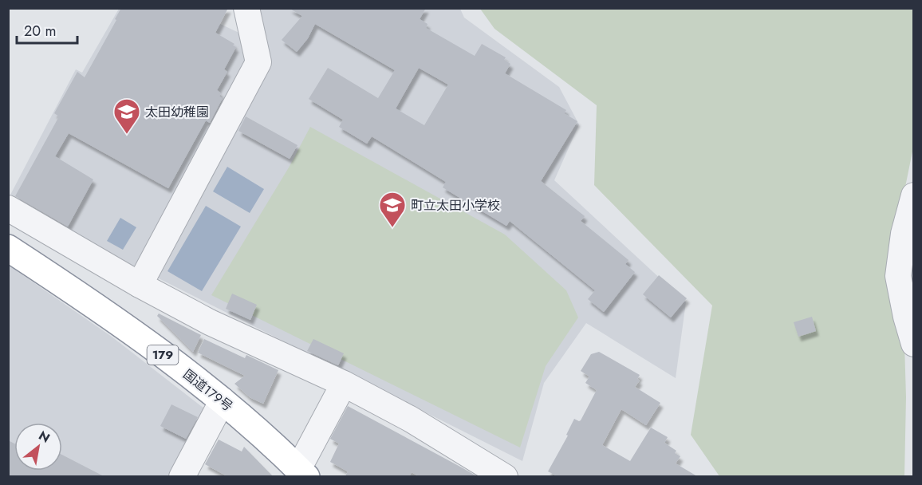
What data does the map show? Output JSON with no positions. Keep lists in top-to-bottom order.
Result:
{
  "streets": {
    "highway": ["179", "国道179号"]
  },
  "places": {
    "school or university": ["太田幼稚園", "町立太田小学校"]
  },
  "scale_bar": "20 m",
  "north": "top right"
}
